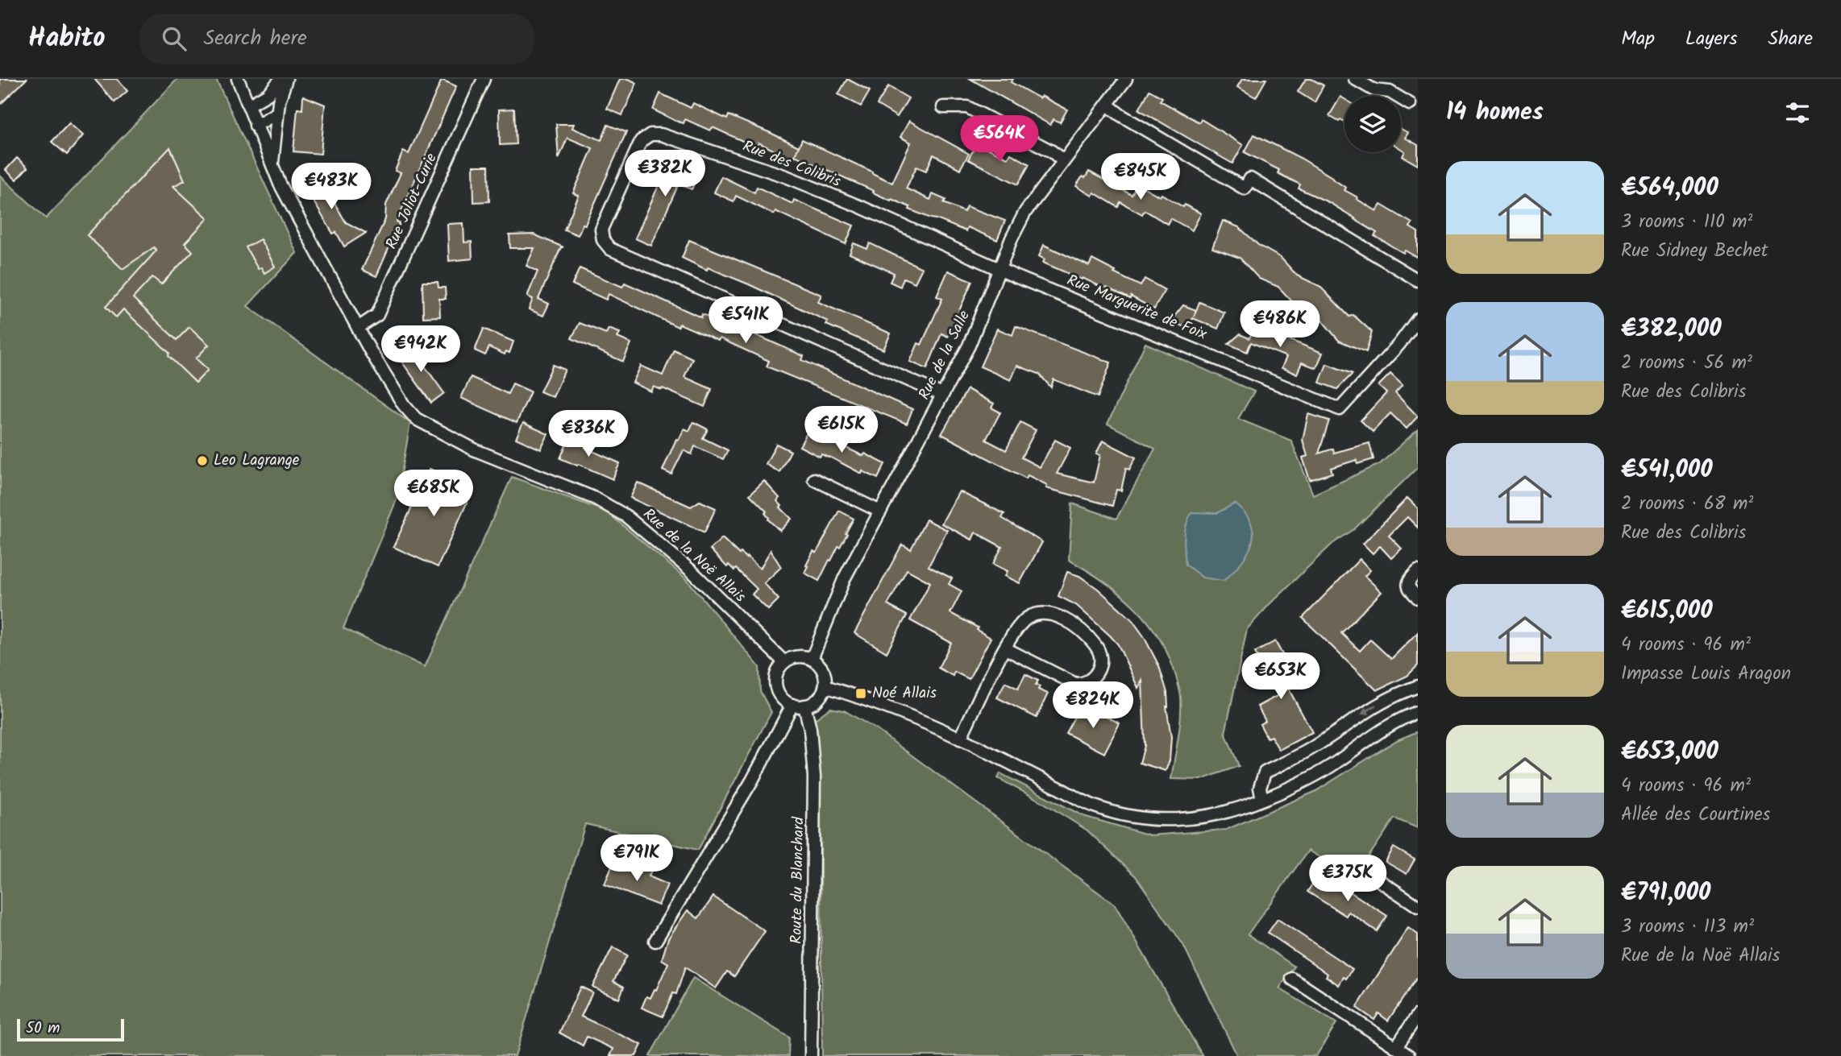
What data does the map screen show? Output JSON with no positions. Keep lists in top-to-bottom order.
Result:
{
  "streets": {
    "street": [
      "Rue des Colibris",
      "Rue Joliot-Curie",
      "Rue Marguerite de Foix",
      "Rue de la Salle",
      "Rue de la Noë Allais",
      "Route du Blanchard"
    ]
  },
  "crossings": [
    ["Rue des Colibris", "Rue Marguerite de Foix"],
    ["Rue des Colibris", "Rue de la Salle"],
    ["Rue Joliot-Curie", "Rue de la Noë Allais"],
    ["Rue Marguerite de Foix", "Rue de la Salle"],
    ["Rue de la Salle", "Rue de la Noë Allais"],
    ["Rue de la Salle", "Route du Blanchard"],
    ["Rue de la Noë Allais", "Route du Blanchard"]
  ],
  "places": {
    "other": ["Leo Lagrange"],
    "transit": ["Noé Allais"]
  },
  "scale_bar": "50 m",
  "page": {
    "header": "Habito",
    "search": "Search here",
    "nav": ["Map", "Layers", "Share"],
    "heading": "14 homes",
    "price": [
      "€564K",
      "€382K",
      "€845K",
      "€483K",
      "€541K",
      "€486K",
      "€942K",
      "€615K",
      "€836K",
      "€685K",
      "€653K",
      "€824K",
      "€791K",
      "€375K"
    ],
    "list": [
      {
        "name": "€564,000",
        "note": "3 rooms · 110 m² · Rue Sidney Bechet"
      },
      {
        "name": "€382,000",
        "note": "2 rooms · 56 m² · Rue des Colibris"
      },
      {
        "name": "€541,000",
        "note": "2 rooms · 68 m² · Rue des Colibris"
      },
      {
        "name": "€615,000",
        "note": "4 rooms · 96 m² · Impasse Louis Aragon"
      },
      {
        "name": "€653,000",
        "note": "4 rooms · 96 m² · Allée des Courtines"
      },
      {
        "name": "€791,000",
        "note": "3 rooms · 113 m² · Rue de la Noë Allais"
      }
    ],
    "scale": "50 m"
  }
}
